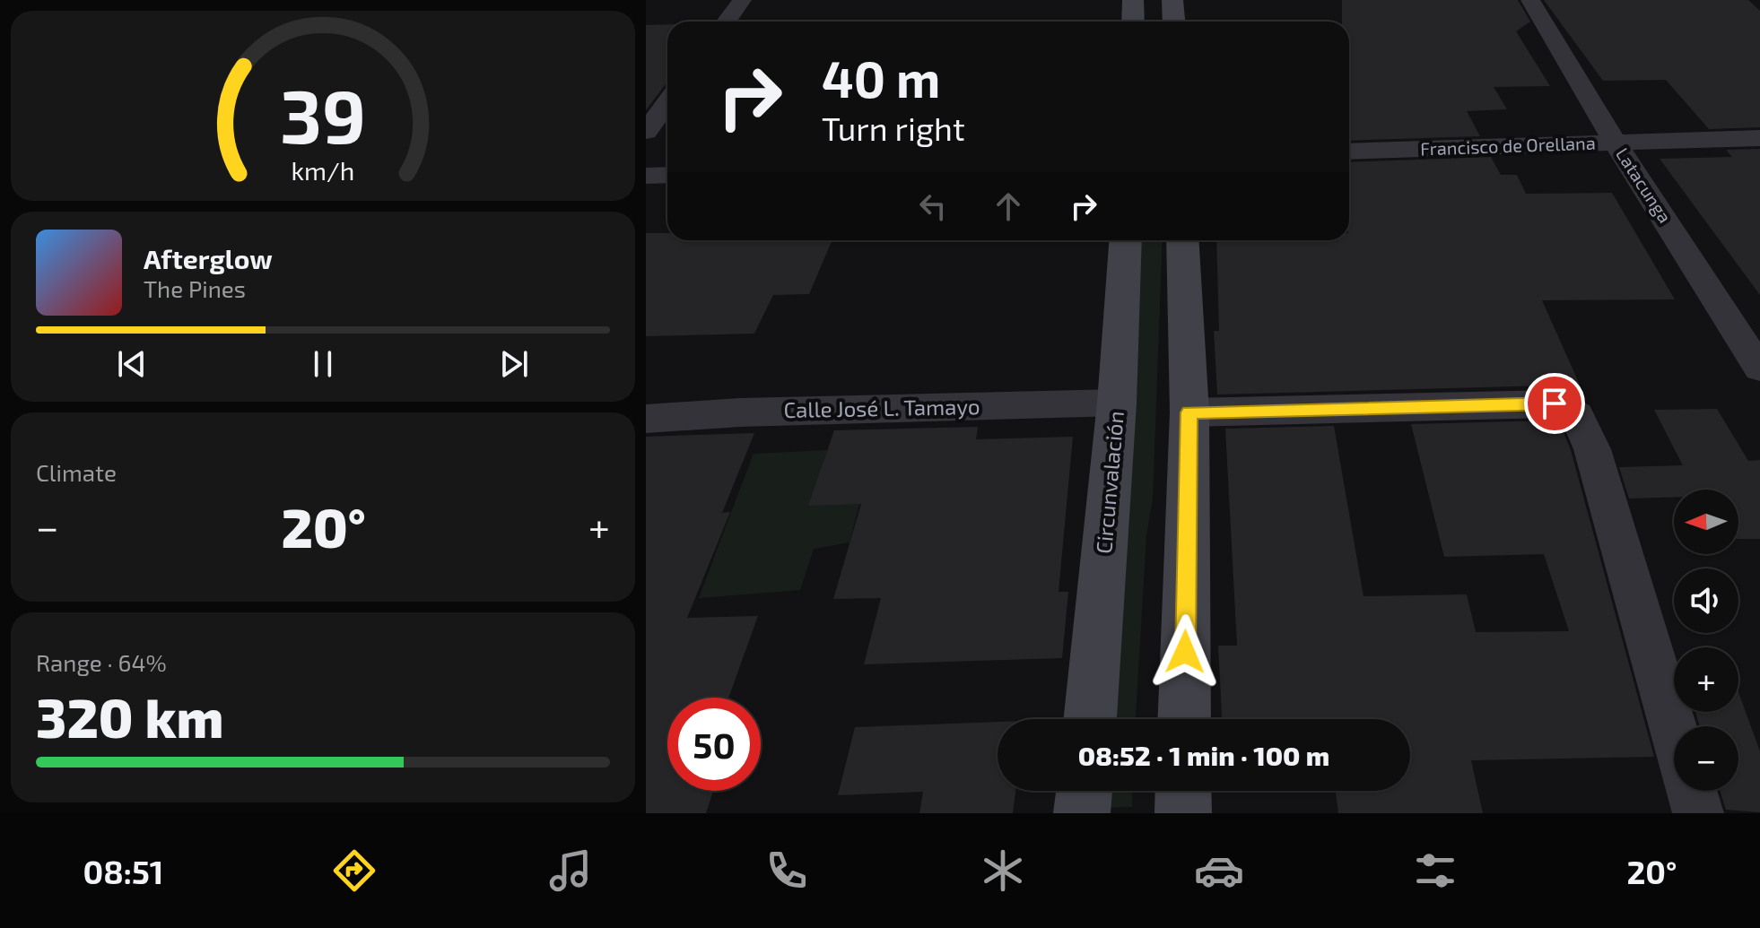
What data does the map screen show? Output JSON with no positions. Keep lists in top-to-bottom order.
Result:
{
  "streets": {
    "main road": ["Circunvalación"],
    "street": ["Francisco de Orellana", "Latacunga", "Calle José L. Tamayo"]
  },
  "crossings": [
    ["Francisco de Orellana", "Latacunga"],
    ["Calle José L. Tamayo", "Circunvalación"]
  ],
  "north": "left",
  "page": {
    "turn": ["40 m", "Turn right"],
    "song": ["Afterglow", "The Pines"],
    "tile": [
      "Climate",
      ["Range · 64%", "320 km"]
    ],
    "map_buttons": ["+", "−"],
    "heat": ["−", "20°", "+"],
    "limit": "50",
    "trip": "08:52 · 1 min · 100 m",
    "tabs": ["08:51", "20°"],
    "gauge": ["39", "km/h"]
  }
}
